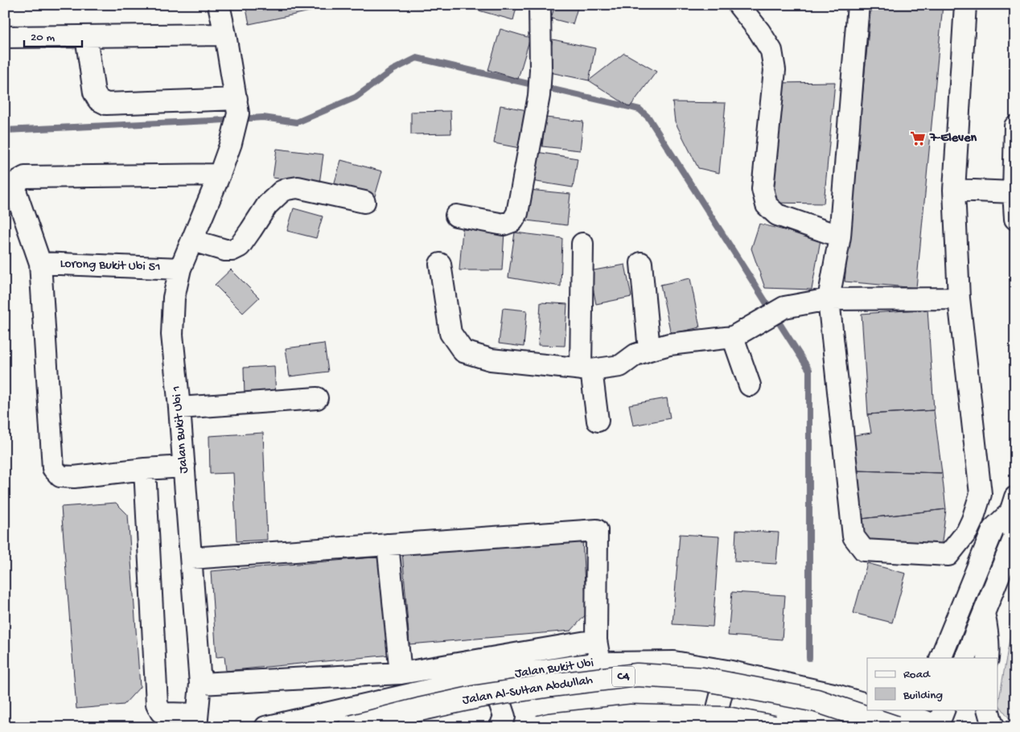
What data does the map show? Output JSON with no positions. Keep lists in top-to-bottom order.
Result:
{
  "streets": {
    "main road": ["C4", "Jalan Al-Sultan Abdullah"],
    "street": ["Lorong Bukit Ubi 51", "Jalan Bukit Ubi 1", "Jalan Bukit Ubi"]
  },
  "crossings": [
    ["Lorong Bukit Ubi 51", "Jalan Bukit Ubi 1"]
  ],
  "places": {
    "supermarket": ["7-Eleven"]
  },
  "legend": ["Road", "Building"],
  "scale_bar": "20 m"
}
